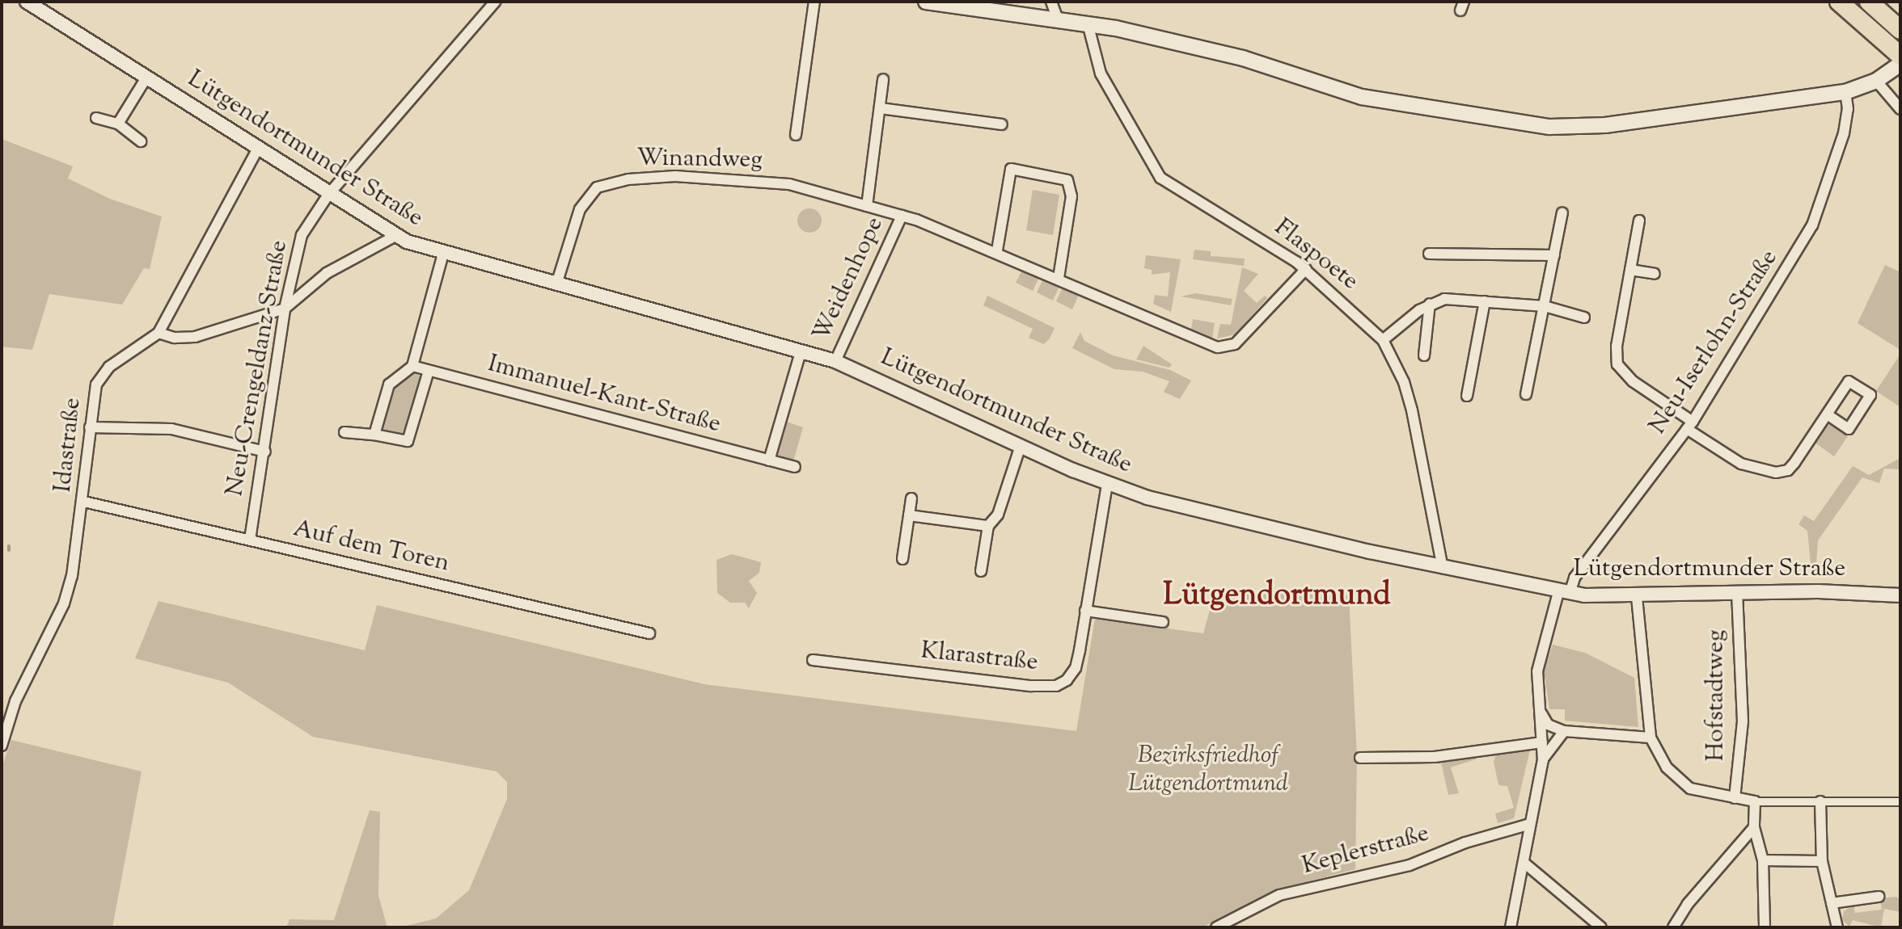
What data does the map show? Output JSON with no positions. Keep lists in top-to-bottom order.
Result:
{
  "streets": {
    "street": [
      "Lütgendortmunder Straße",
      "Winandweg",
      "Flaspoete",
      "Weidenhope",
      "Neu-Iserlohn-Straße",
      "Neu-Crengeldanz-Straße",
      "Immanuel-Kant-Straße",
      "Idastraße",
      "Auf dem Toren",
      "Klarastraße",
      "Hofstadtweg",
      "Keplerstraße"
    ]
  },
  "crossings": [
    ["Lütgendortmunder Straße", "Winandweg"],
    ["Lütgendortmunder Straße", "Flaspoete"],
    ["Lütgendortmunder Straße", "Weidenhope"],
    ["Lütgendortmunder Straße", "Neu-Iserlohn-Straße"],
    ["Lütgendortmunder Straße", "Neu-Crengeldanz-Straße"],
    ["Lütgendortmunder Straße", "Idastraße"],
    ["Lütgendortmunder Straße", "Klarastraße"],
    ["Lütgendortmunder Straße", "Hofstadtweg"],
    ["Winandweg", "Flaspoete"],
    ["Winandweg", "Weidenhope"],
    ["Neu-Crengeldanz-Straße", "Auf dem Toren"],
    ["Idastraße", "Auf dem Toren"]
  ],
  "districts": ["Lütgendortmund"],
  "parks": ["Bezirksfriedhof Lütgendortmund"]
}
